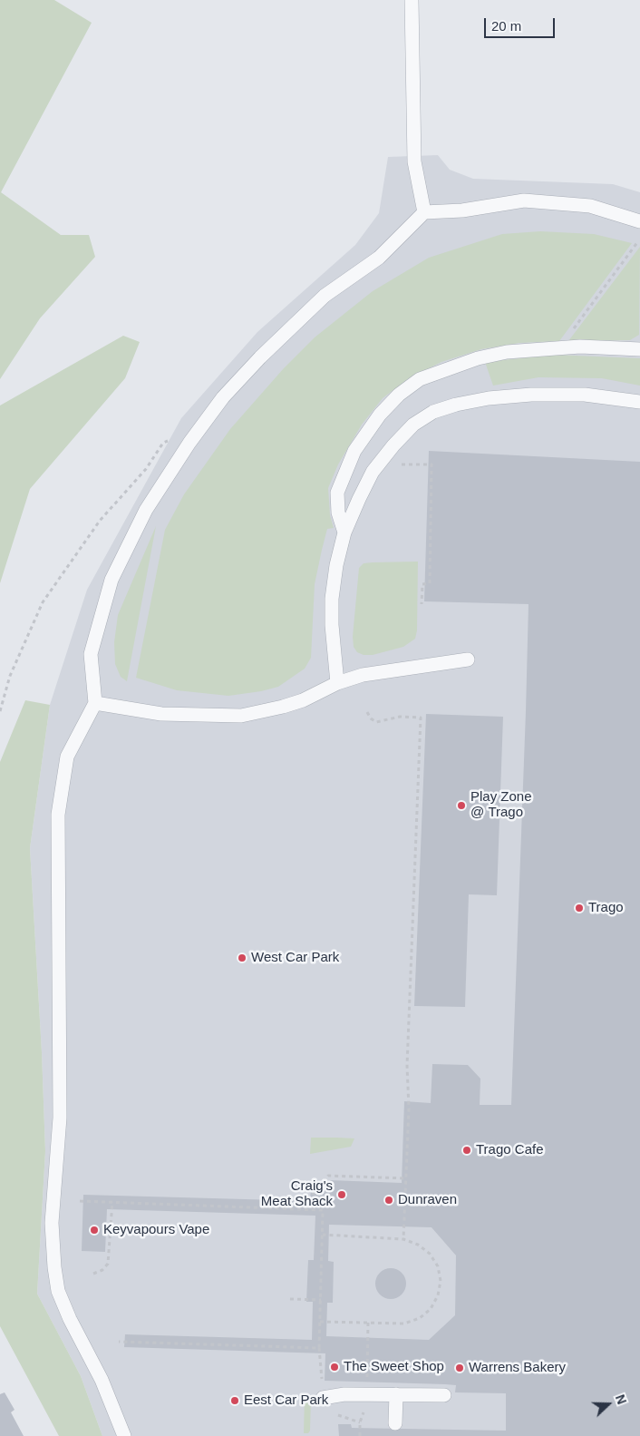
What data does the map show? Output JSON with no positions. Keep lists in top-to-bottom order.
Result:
{
  "places": [
    "Play Zone @ Trago",
    "Trago",
    "West Car Park",
    "Trago Cafe",
    "Craig's Meat Shack",
    "Dunraven",
    "Keyvapours Vape",
    "The Sweet Shop",
    "Warrens Bakery",
    "Eest Car Park"
  ],
  "scale_bar": "20 m",
  "north": "right"
}
